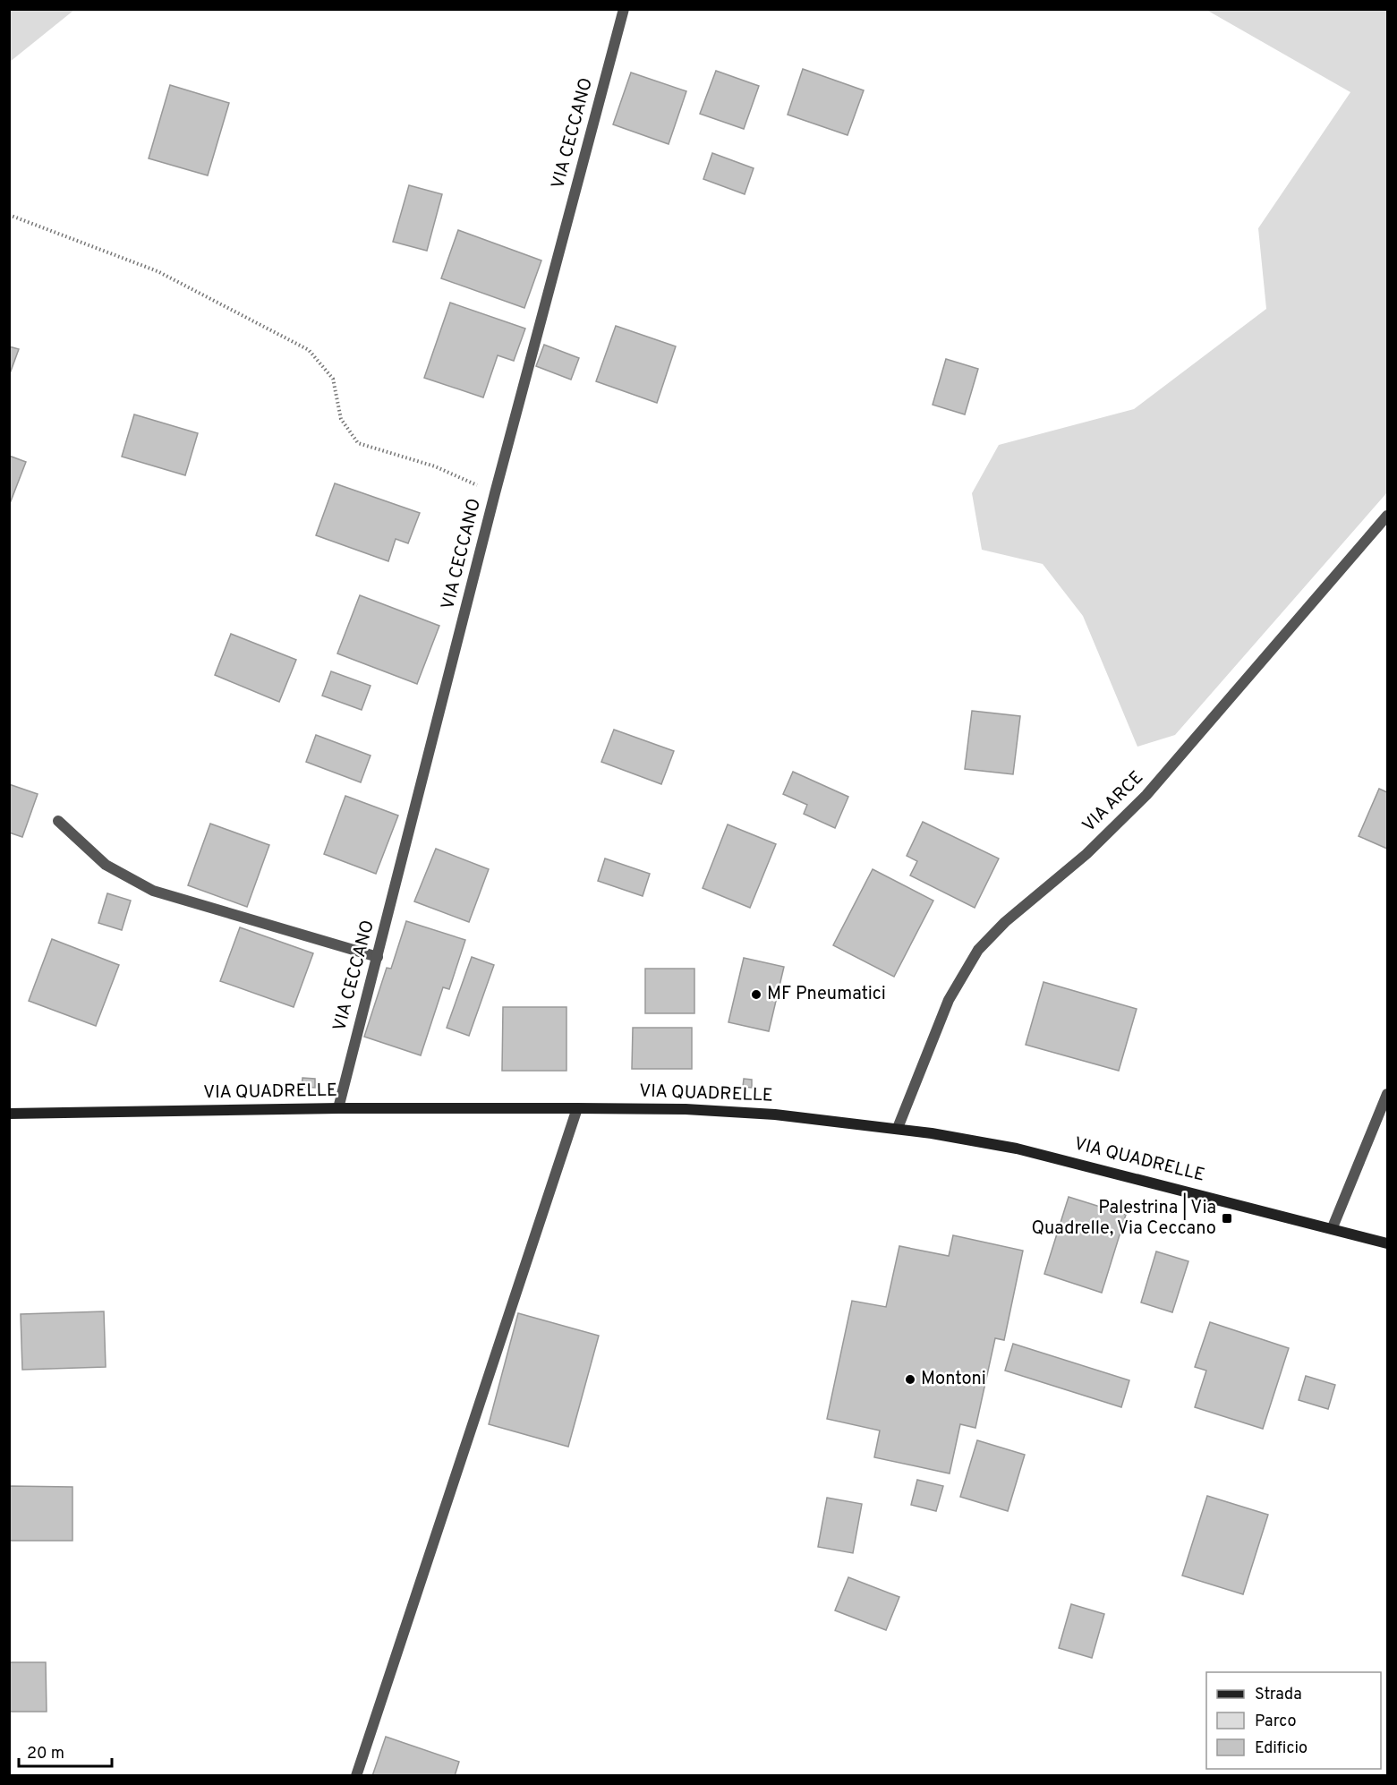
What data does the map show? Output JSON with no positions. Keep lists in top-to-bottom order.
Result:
{
  "streets": {
    "street": ["VIA QUADRELLE"],
    "lane": ["VIA CECCANO", "VIA ARCE"]
  },
  "crossings": [
    ["VIA CECCANO", "VIA QUADRELLE"],
    ["VIA ARCE", "VIA QUADRELLE"]
  ],
  "places": {
    "other": ["MF Pneumatici", "Montoni"],
    "transit": ["Palestrina | Via Quadrelle, Via Ceccano"]
  },
  "legend": ["Strada", "Parco", "Edificio"],
  "scale_bar": "20 m"
}
